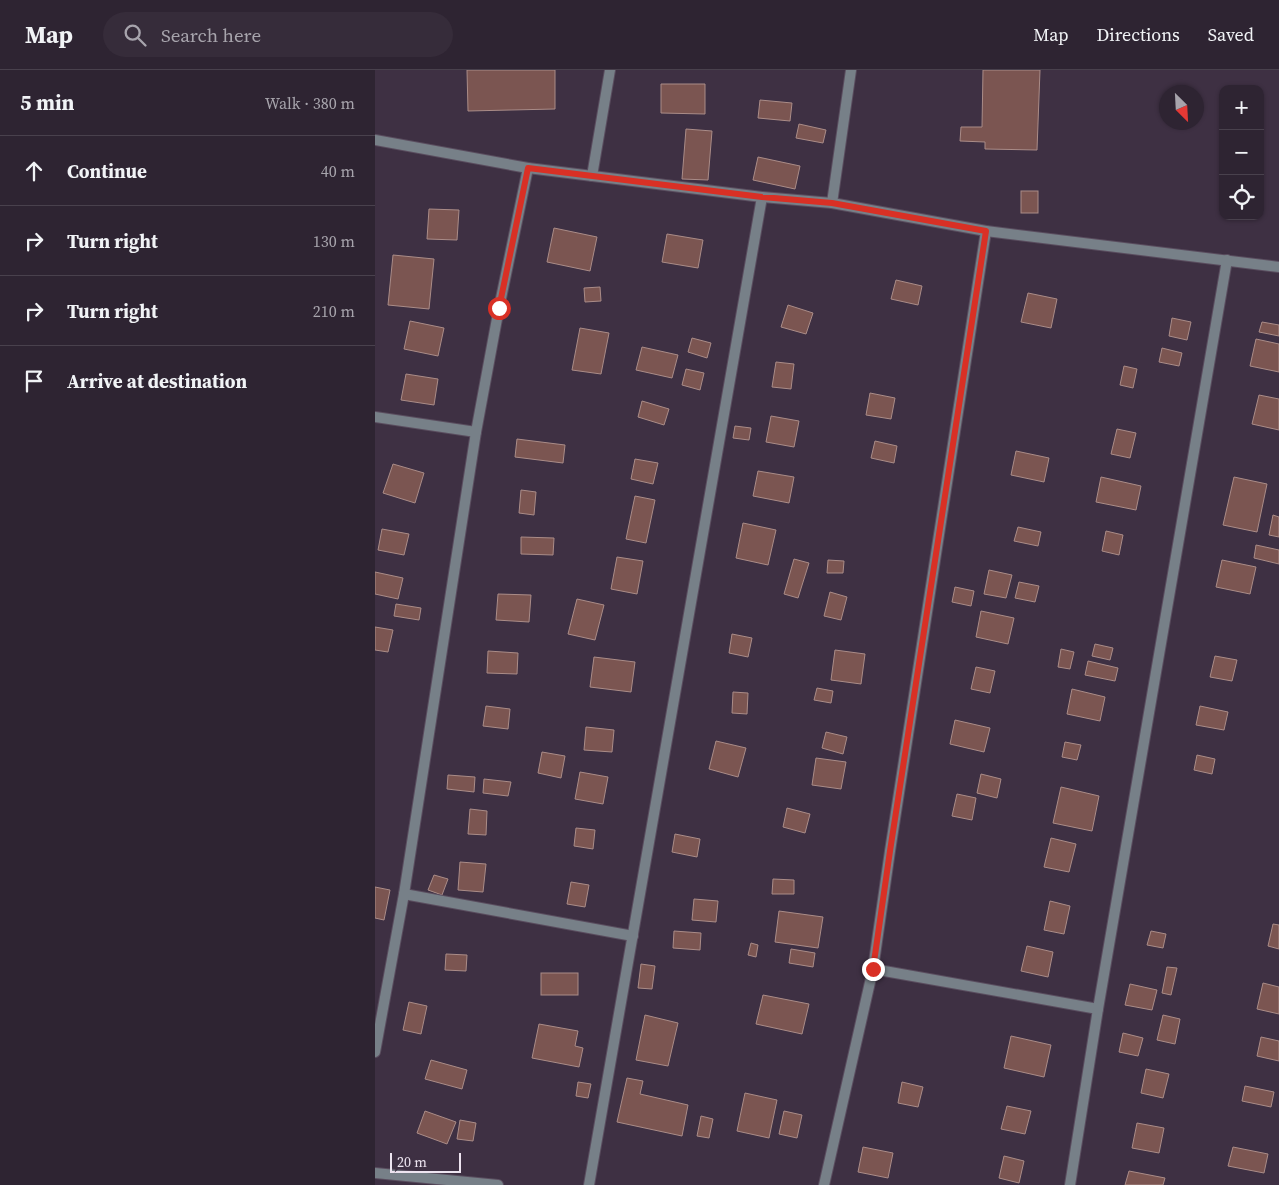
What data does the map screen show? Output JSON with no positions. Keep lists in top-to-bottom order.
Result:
{
  "scale_bar": "20 m",
  "north": "bottom right",
  "page": {
    "header": "Map",
    "search": "Search here",
    "nav": ["Map", "Directions", "Saved"],
    "heading": ["5 min", "Walk · 380 m"],
    "map_buttons": ["+", "−"],
    "list": [
      ["Continue", "40 m"],
      ["Turn right", "130 m"],
      ["Turn right", "210 m"],
      "Arrive at destination"
    ],
    "scale": "20 m"
  }
}
